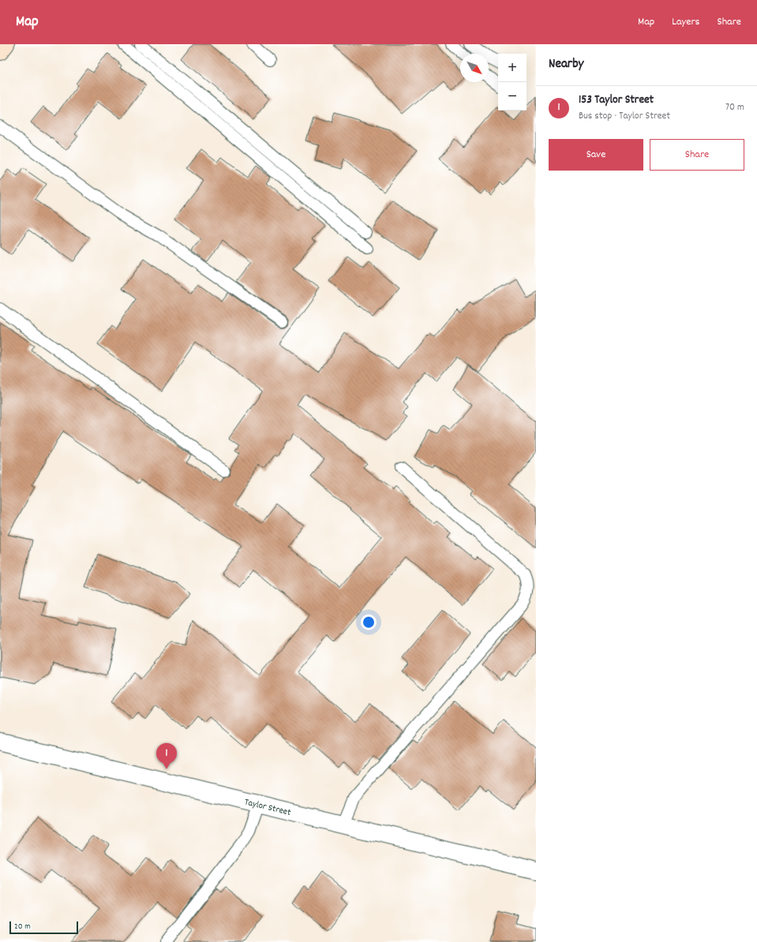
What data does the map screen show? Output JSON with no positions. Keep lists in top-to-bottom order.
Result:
{
  "streets": {
    "street": ["Taylor Street"]
  },
  "scale_bar": "20 m",
  "north": "bottom right",
  "page": {
    "header": "Map",
    "nav": ["Map", "Layers", "Share"],
    "heading": "Nearby",
    "map_buttons": ["+", "−"],
    "list": [
      {
        "mark": "1",
        "name": "153 Taylor Street",
        "note": "Bus stop · Taylor Street",
        "value": "70 m"
      }
    ],
    "buttons": ["Save", "Share"],
    "pins": "1",
    "scale": "20 m"
  }
}
